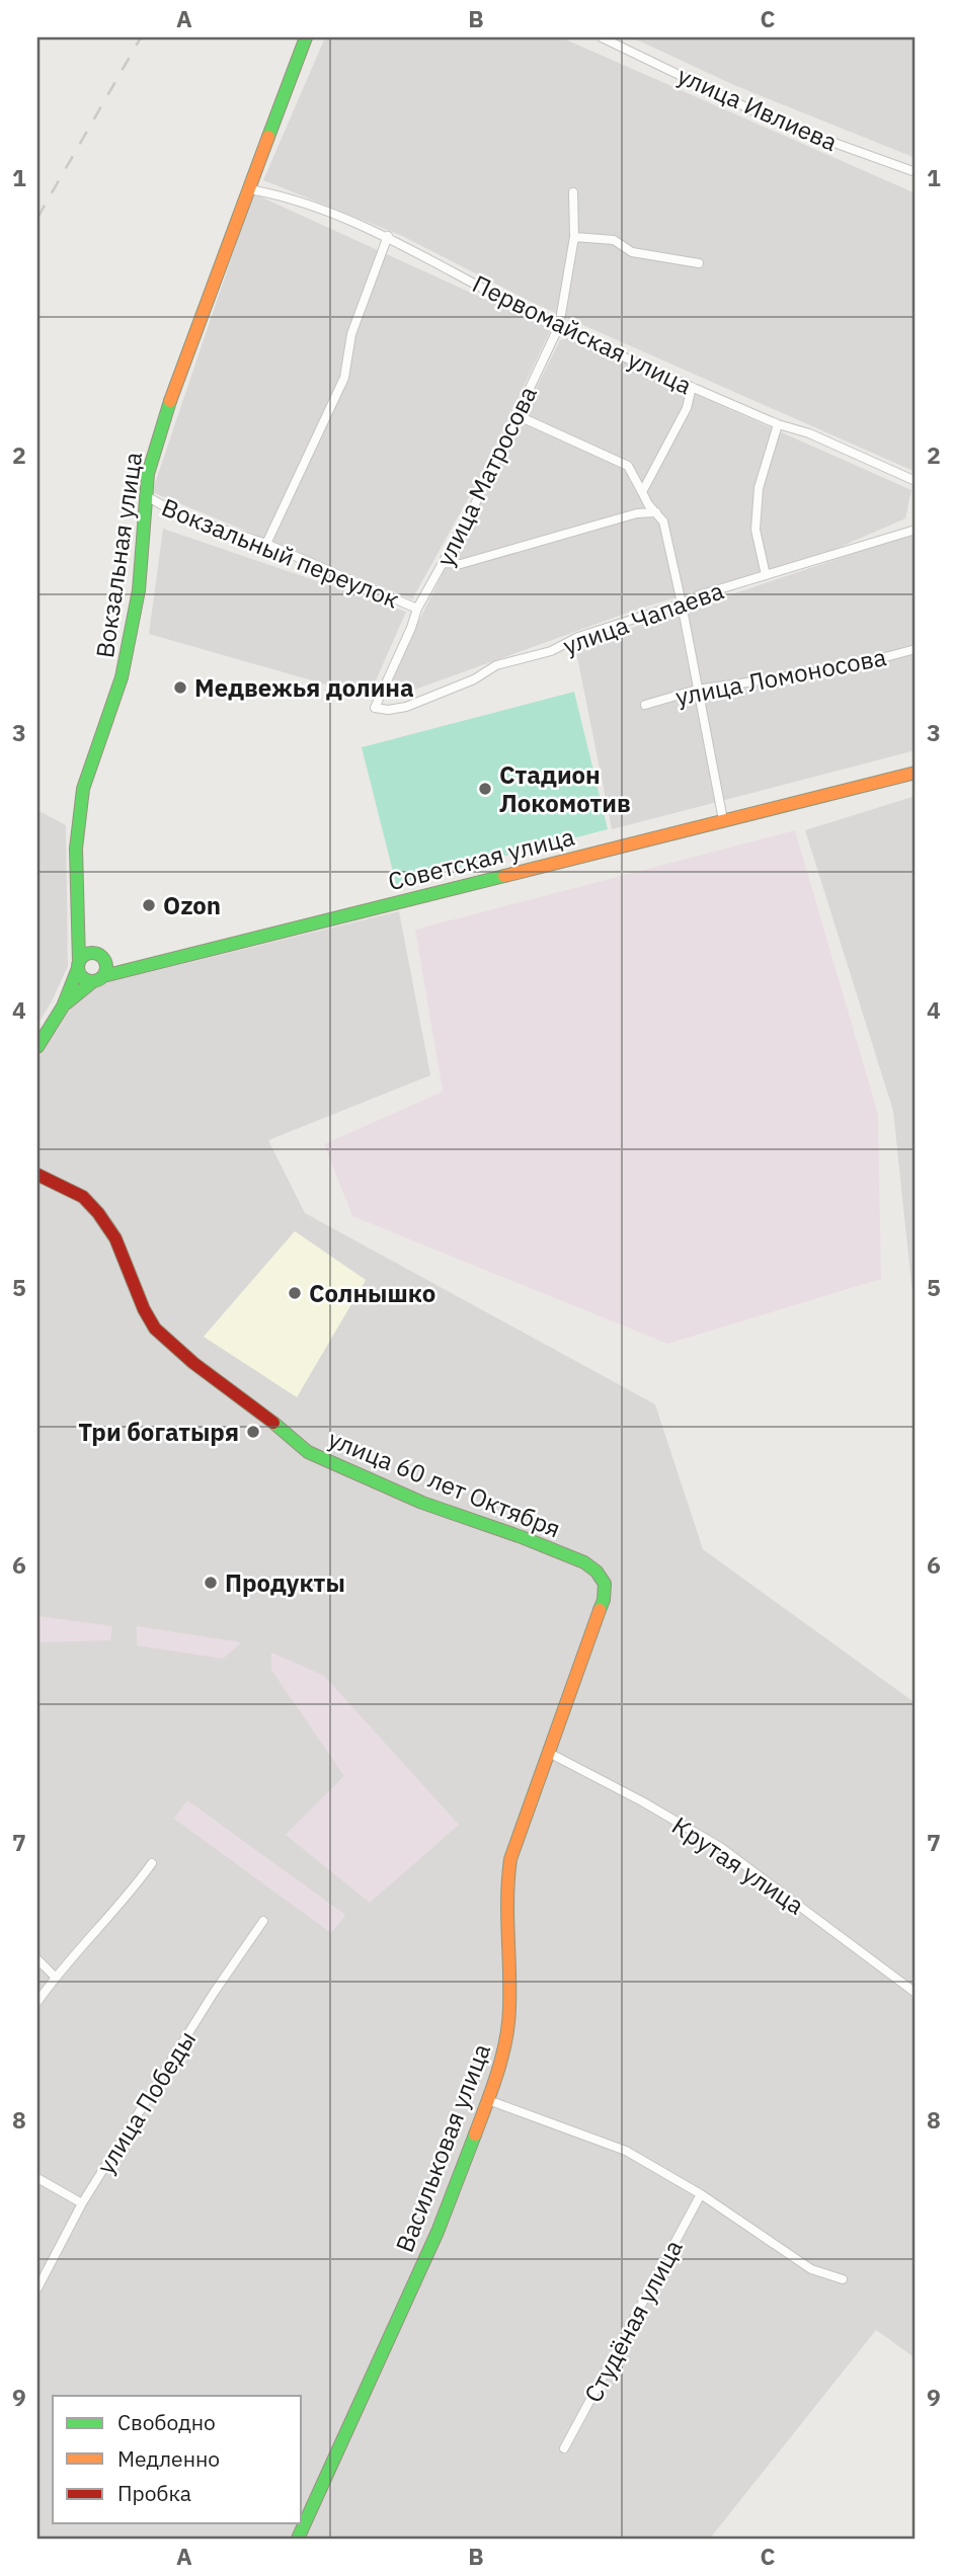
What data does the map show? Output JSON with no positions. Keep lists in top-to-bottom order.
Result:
{
  "streets": {
    "street": [
      "улица Ивлиева",
      "Первомайская улица",
      "улица Матросова",
      "Вокзальный переулок",
      "Вокзальная улица",
      "улица Чапаева",
      "улица Ломоносова",
      "Советская улица",
      "улица 60 лет Октября",
      "Крутая улица",
      "улица Победы",
      "Васильковая улица",
      "Студёная улица"
    ]
  },
  "crossings": [
    ["Первомайская улица", "улица Матросова"],
    ["Первомайская улица", "Вокзальная улица"],
    ["улица Матросова", "Вокзальный переулок"],
    ["улица Матросова", "улица Чапаева"],
    ["Вокзальный переулок", "Вокзальная улица"],
    ["Вокзальная улица", "Советская улица"],
    ["улица 60 лет Октября", "Крутая улица"],
    ["улица 60 лет Октября", "Васильковая улица"],
    ["Крутая улица", "Васильковая улица"]
  ],
  "places": [
    "Медвежья долина",
    "Стадион Локомотив",
    "Ozon",
    "Солнышко",
    "Три богатыря",
    "Продукты"
  ],
  "legend": ["Свободно", "Медленно", "Пробка"],
  "grid": {
    "columns": ["A", "B", "C"],
    "rows": [
      "1",
      "2",
      "3",
      "4",
      "5",
      "6",
      "7",
      "8",
      "9"
    ]
  }
}
